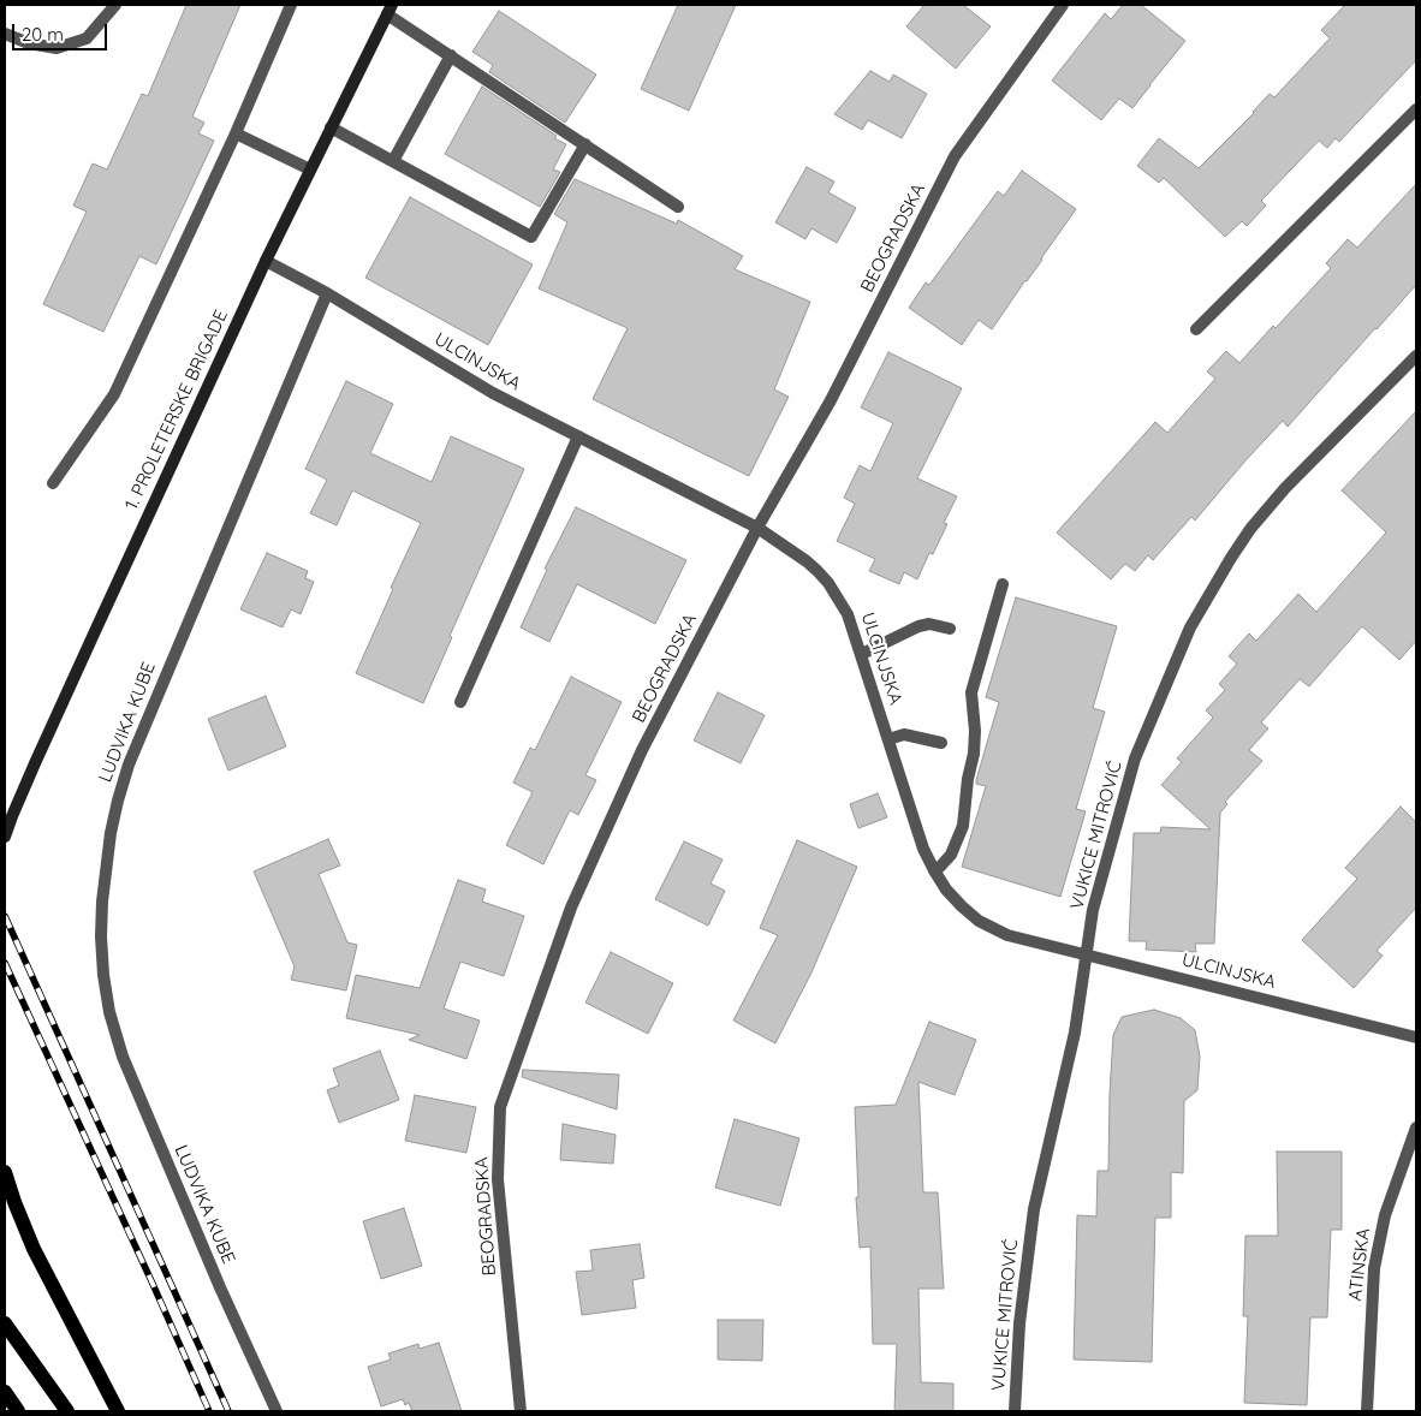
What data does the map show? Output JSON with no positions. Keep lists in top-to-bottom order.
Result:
{
  "streets": {
    "main road": ["1. PROLETERSKE BRIGADE"],
    "street": [
      "BEOGRADSKA",
      "ULCINJSKA",
      "LUDVIKA KUBE",
      "VUKICE MITROVIĆ",
      "ATINSKA"
    ]
  },
  "crossings": [
    ["BEOGRADSKA", "ULCINJSKA"],
    ["ULCINJSKA", "1. PROLETERSKE BRIGADE"],
    ["ULCINJSKA", "LUDVIKA KUBE"],
    ["ULCINJSKA", "VUKICE MITROVIĆ"]
  ],
  "scale_bar": "20 m"
}
